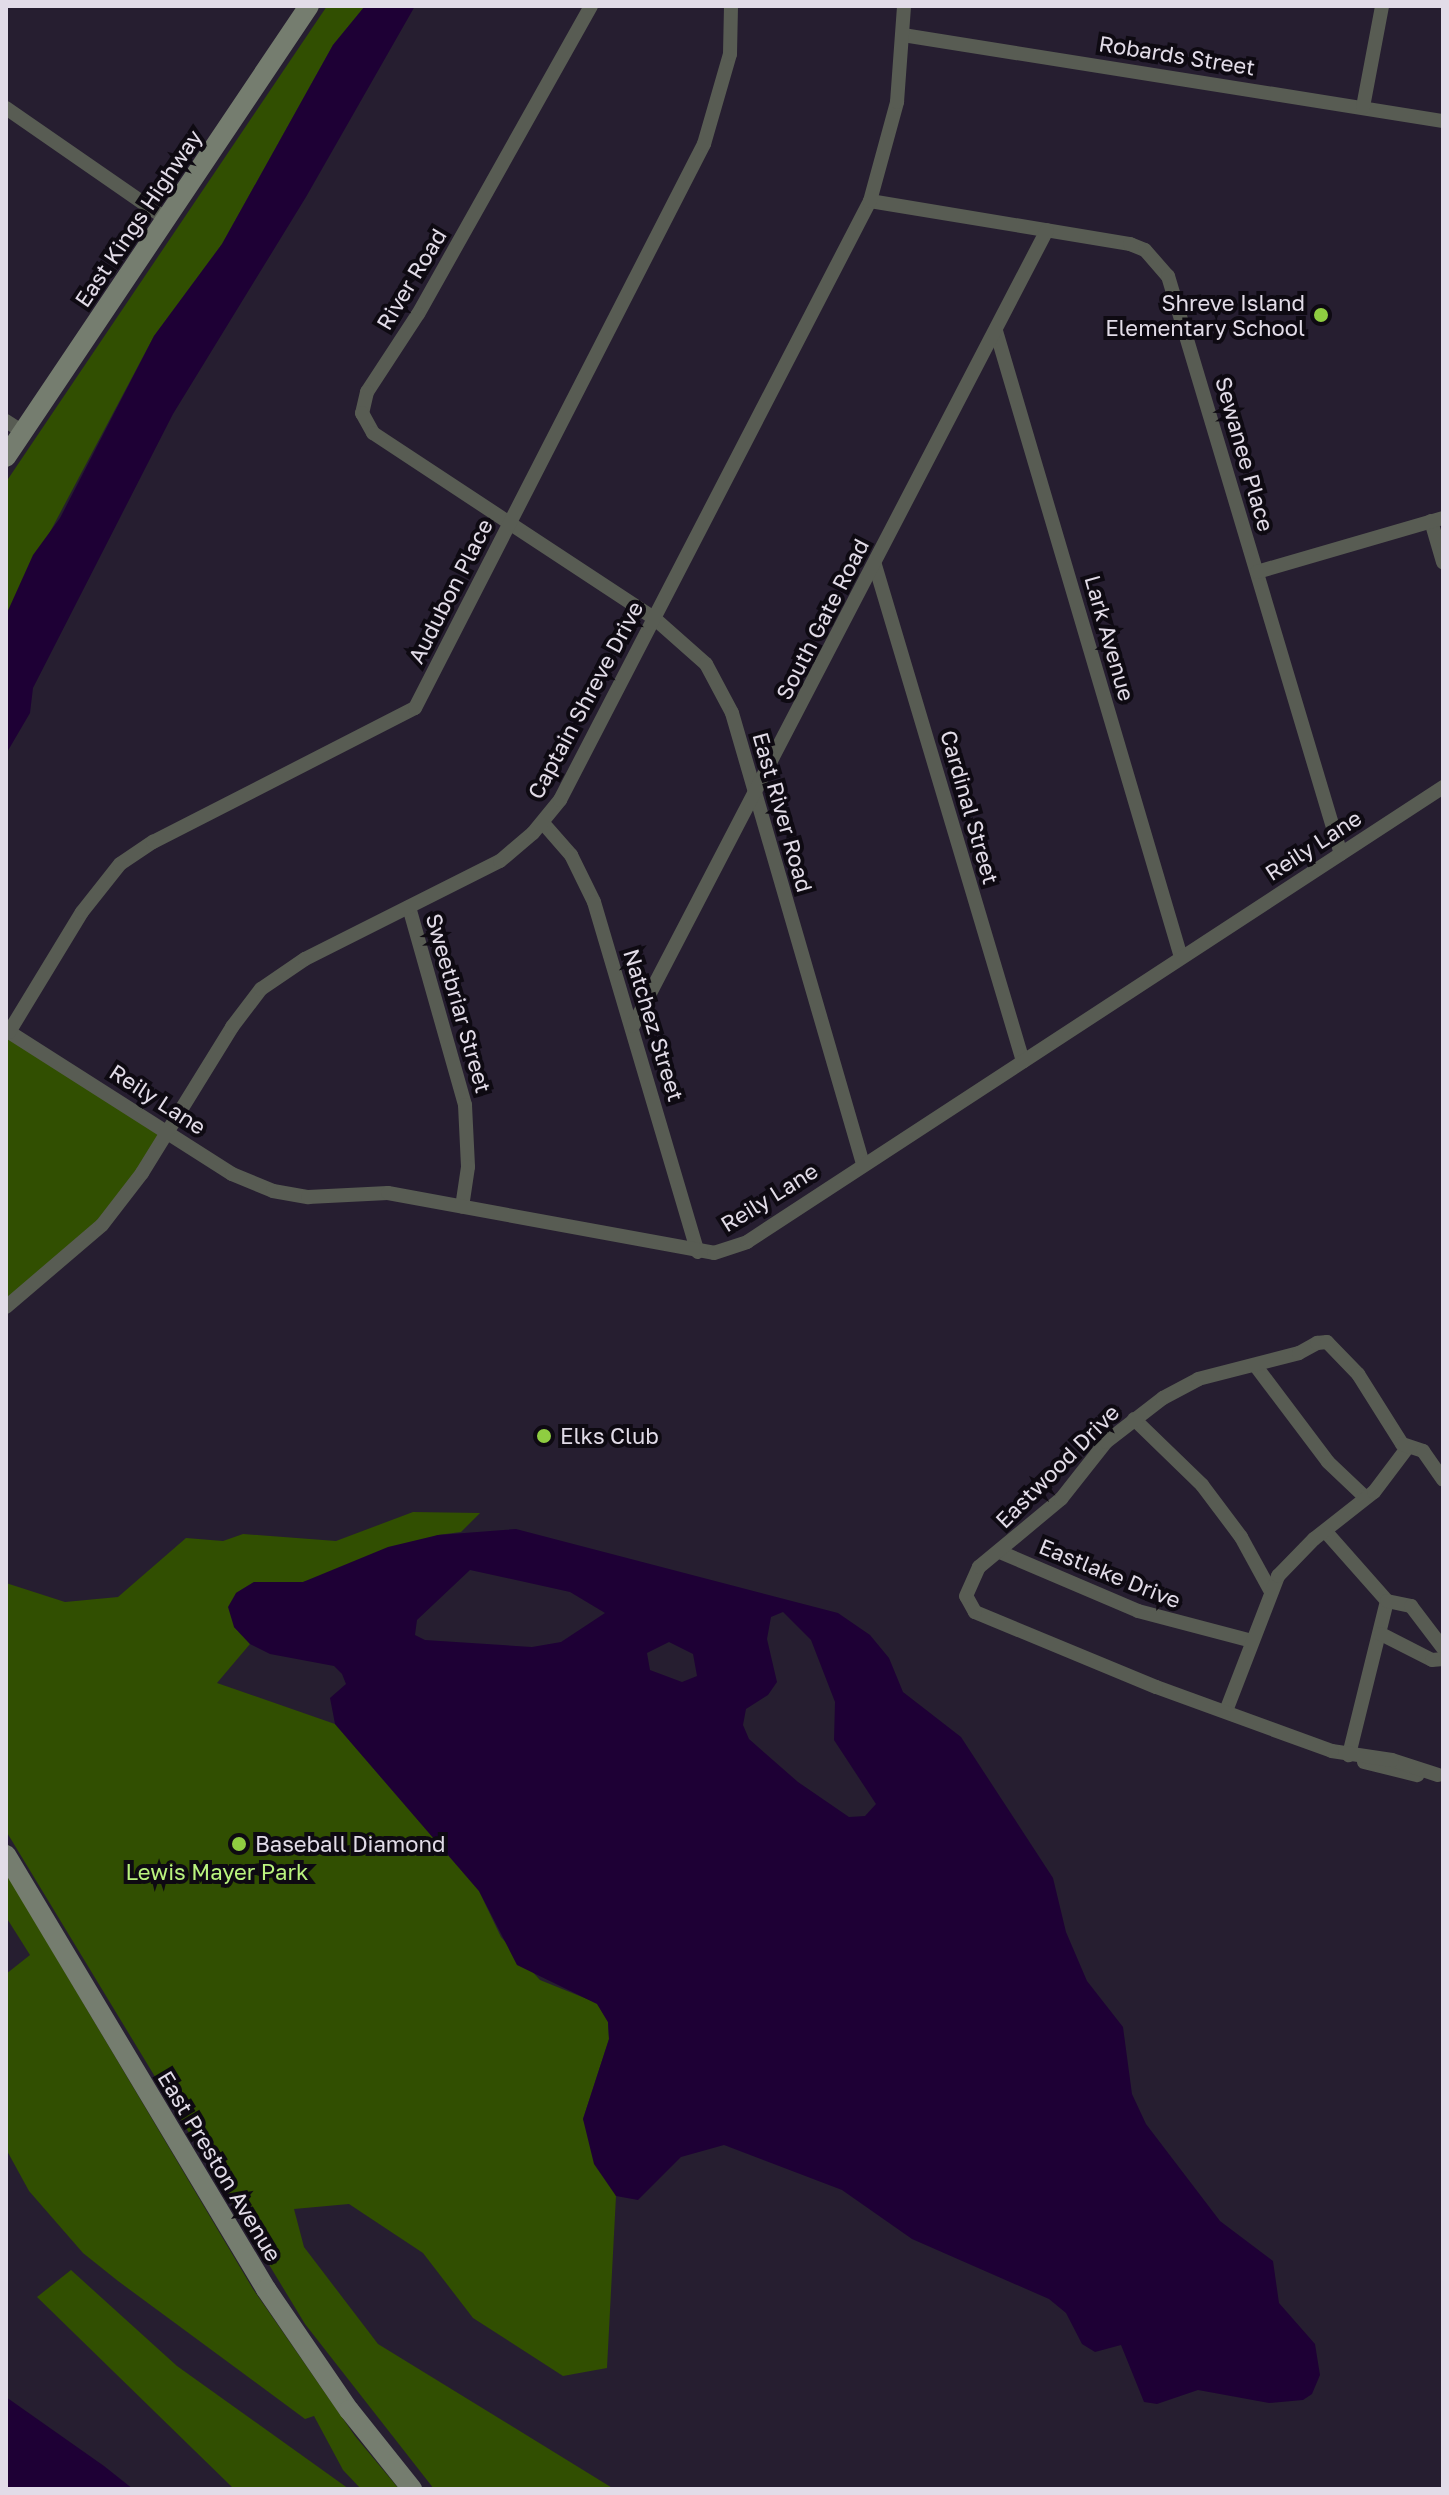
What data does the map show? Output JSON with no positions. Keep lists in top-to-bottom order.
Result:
{
  "streets": {
    "street": [
      "Robards Street",
      "East Kings Highway",
      "River Road",
      "Sewanee Place",
      "Audubon Place",
      "South Gate Road",
      "Lark Avenue",
      "Captain Shreve Drive",
      "Cardinal Street",
      "East River Road",
      "Reily Lane",
      "Sweetbriar Street",
      "Natchez Street",
      "Eastwood Drive",
      "Eastlake Drive",
      "East Preston Avenue"
    ]
  },
  "crossings": [
    ["Robards Street", "Captain Shreve Drive"],
    ["River Road", "Audubon Place"],
    ["River Road", "East River Road"],
    ["Sewanee Place", "South Gate Road"],
    ["Sewanee Place", "Captain Shreve Drive"],
    ["Sewanee Place", "Reily Lane"],
    ["Audubon Place", "East River Road"],
    ["Audubon Place", "Reily Lane"],
    ["South Gate Road", "Lark Avenue"],
    ["South Gate Road", "Cardinal Street"],
    ["South Gate Road", "East River Road"],
    ["South Gate Road", "Natchez Street"],
    ["Lark Avenue", "Reily Lane"],
    ["Captain Shreve Drive", "East River Road"],
    ["Captain Shreve Drive", "Reily Lane"],
    ["Captain Shreve Drive", "Sweetbriar Street"],
    ["Captain Shreve Drive", "Natchez Street"],
    ["Cardinal Street", "Reily Lane"],
    ["East River Road", "Reily Lane"],
    ["Reily Lane", "Sweetbriar Street"],
    ["Reily Lane", "Natchez Street"],
    ["Eastwood Drive", "Eastlake Drive"]
  ],
  "parks": ["Lewis Mayer Park"],
  "places": ["Shreve Island Elementary School", "Elks Club", "Baseball Diamond"]
}
